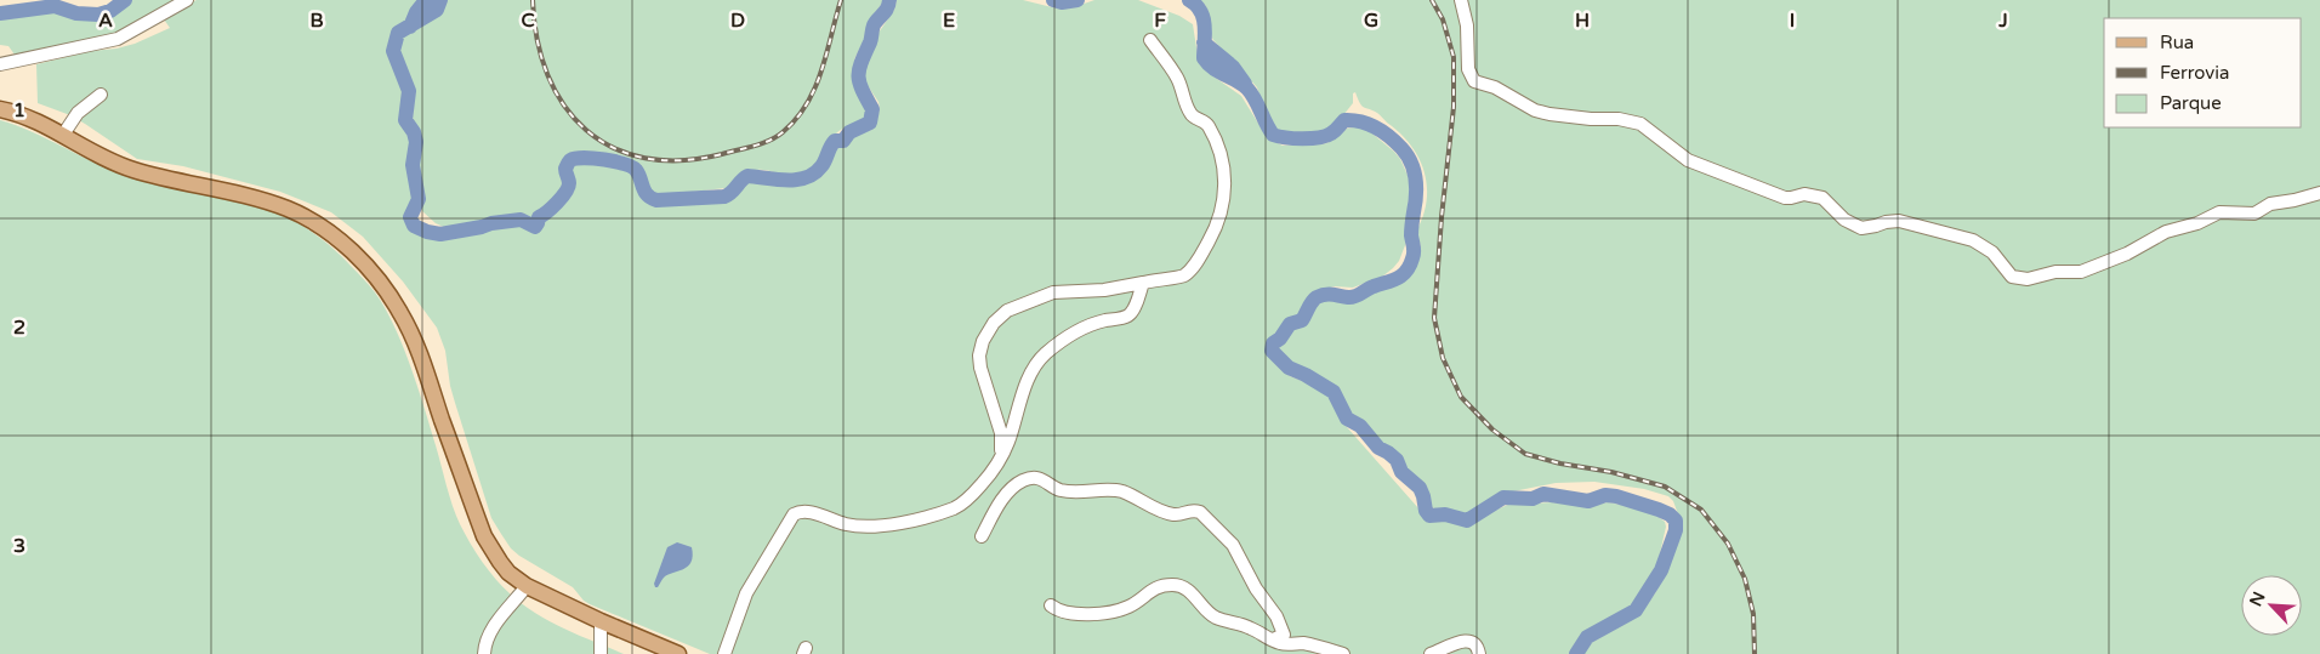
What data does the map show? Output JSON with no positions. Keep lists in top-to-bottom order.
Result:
{
  "legend": ["Rua", "Ferrovia", "Parque"],
  "north": "top left",
  "grid": {
    "columns": [
      "A",
      "B",
      "C",
      "D",
      "E",
      "F",
      "G",
      "H",
      "I",
      "J"
    ],
    "rows": ["1", "2", "3"]
  }
}
